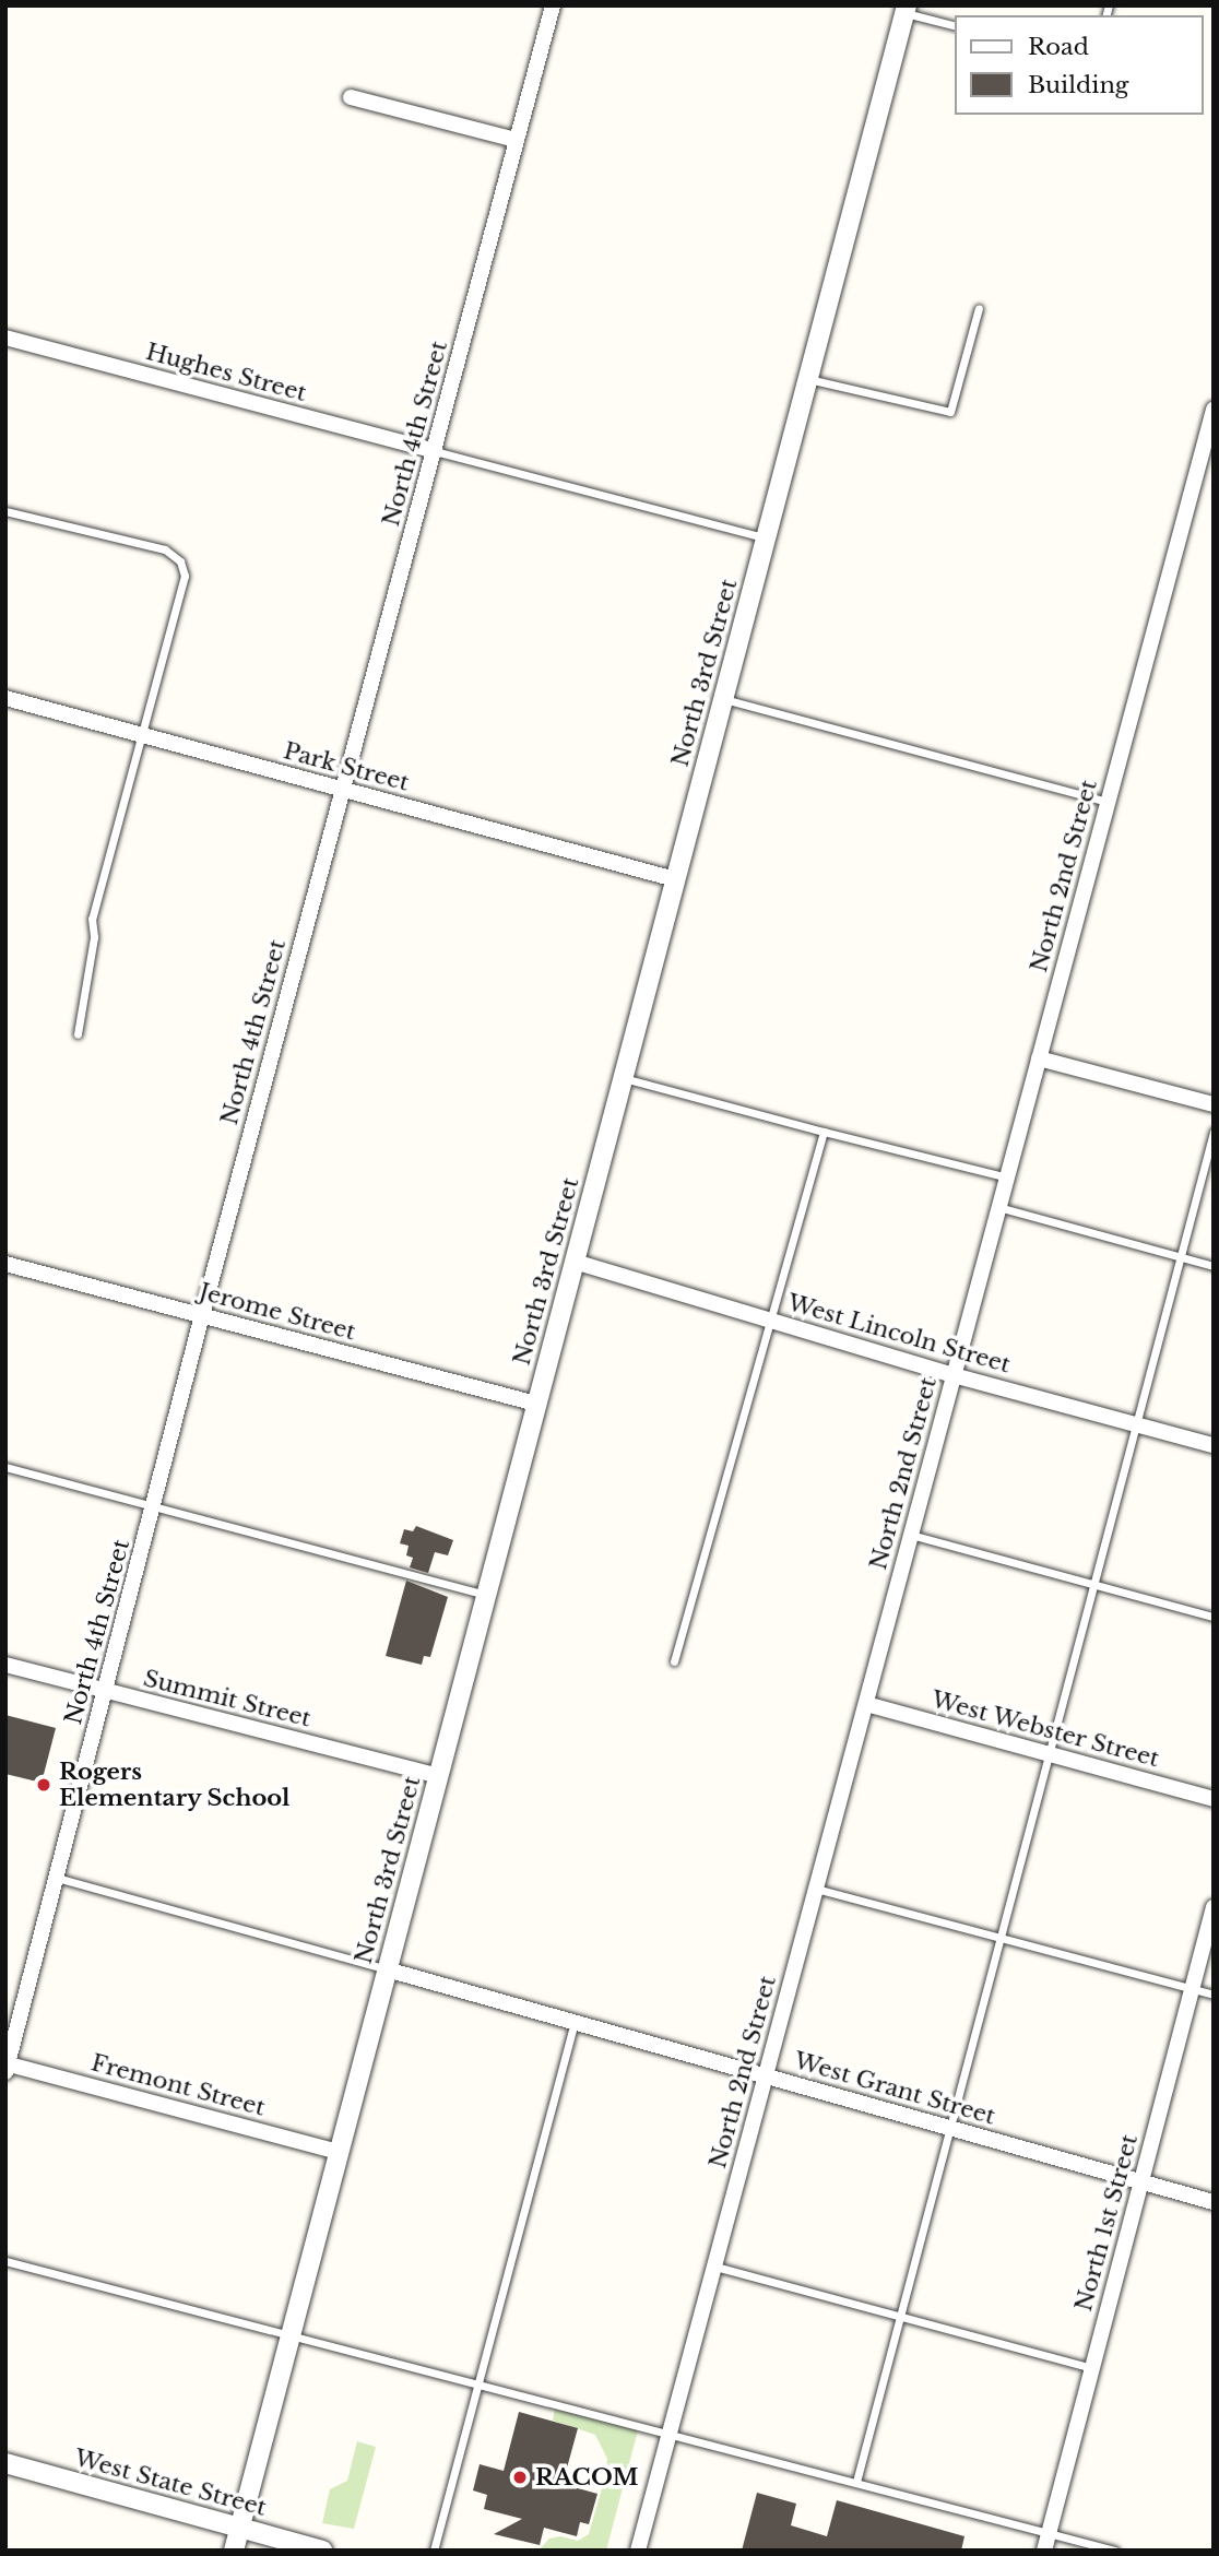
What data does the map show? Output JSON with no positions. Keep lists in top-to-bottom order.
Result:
{
  "streets": {
    "street": [
      "Hughes Street",
      "North 4th Street",
      "North 3rd Street",
      "Park Street",
      "North 2nd Street",
      "Jerome Street",
      "West Lincoln Street",
      "Summit Street",
      "West Webster Street",
      "Fremont Street",
      "West Grant Street",
      "North 1st Street",
      "West State Street"
    ]
  },
  "crossings": [
    ["Hughes Street", "North 4th Street"],
    ["North 4th Street", "Park Street"],
    ["North 4th Street", "Jerome Street"],
    ["North 4th Street", "Summit Street"],
    ["North 4th Street", "Fremont Street"],
    ["North 3rd Street", "Park Street"],
    ["North 3rd Street", "Jerome Street"],
    ["North 3rd Street", "West Lincoln Street"],
    ["North 3rd Street", "Summit Street"],
    ["North 3rd Street", "Fremont Street"],
    ["North 3rd Street", "West Grant Street"],
    ["North 3rd Street", "West State Street"],
    ["North 2nd Street", "West Lincoln Street"],
    ["North 2nd Street", "West Webster Street"],
    ["North 2nd Street", "West Grant Street"],
    ["West Grant Street", "North 1st Street"]
  ],
  "places": ["Rogers Elementary School", "RACOM"],
  "legend": ["Road", "Building"]
}
